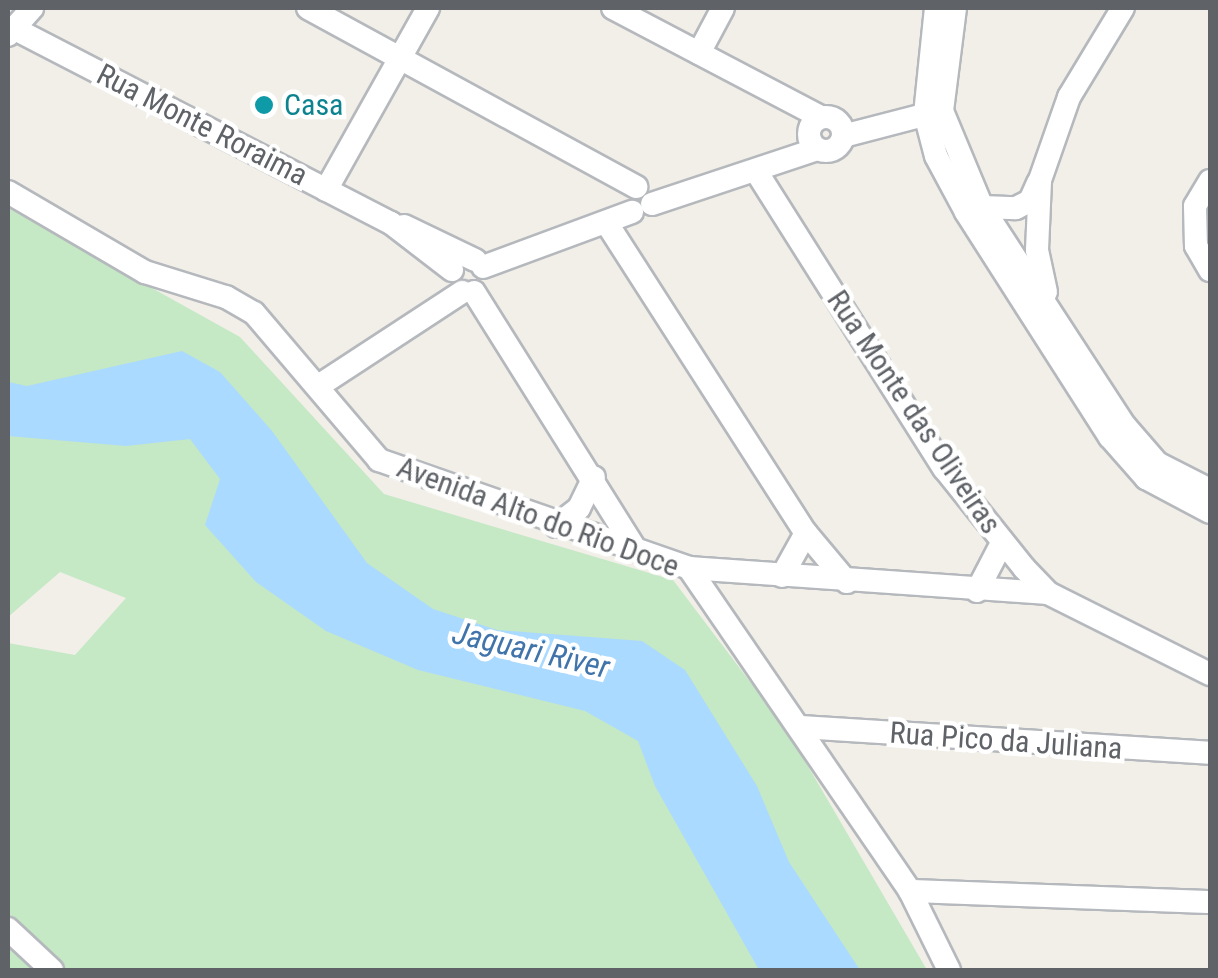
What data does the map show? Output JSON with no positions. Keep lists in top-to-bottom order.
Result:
{
  "streets": {
    "street": [
      "Rua Monte Roraima",
      "Rua Monte das Oliveiras",
      "Avenida Alto do Rio Doce",
      "Rua Pico da Juliana"
    ]
  },
  "crossings": [
    ["Avenida Alto do Rio Doce", "Rua Pico da Juliana"]
  ],
  "water": ["Jaguari River"],
  "places": ["Casa"]
}
